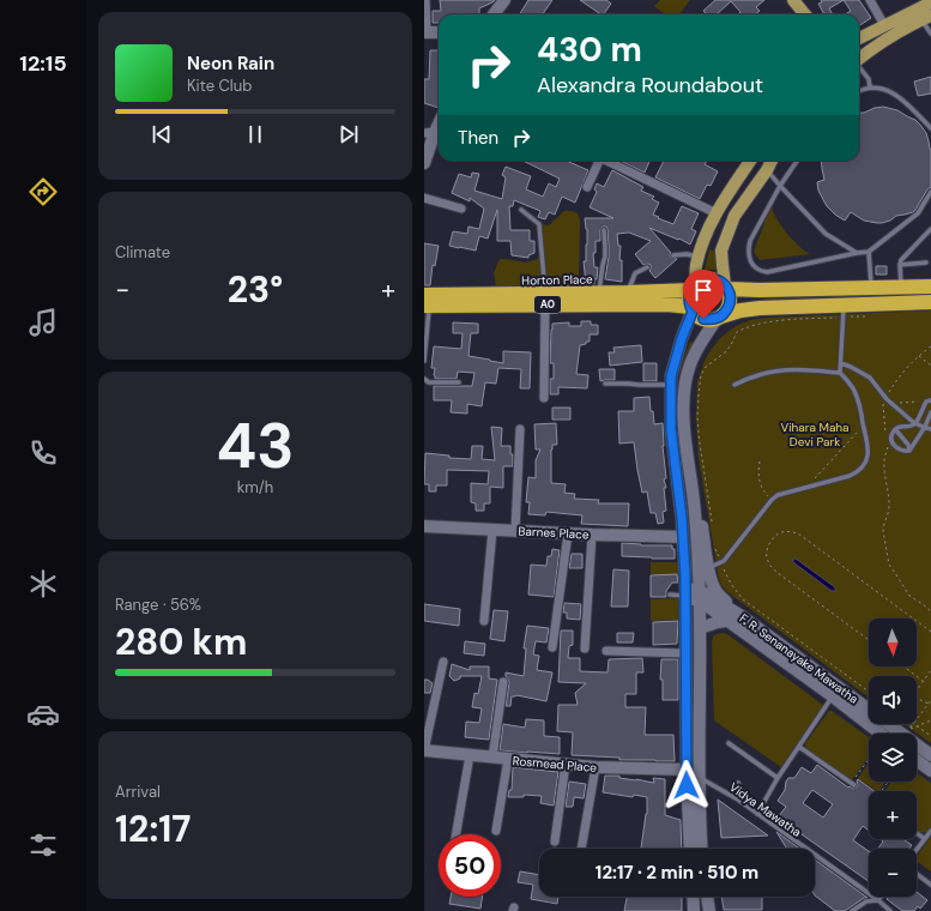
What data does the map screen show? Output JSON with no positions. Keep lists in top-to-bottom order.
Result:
{
  "streets": {
    "highway": ["Horton Place", "A0"],
    "main road": ["Barnes Place", "F. R. Senanayake Mawatha", "Rosmead Place"],
    "lane": ["Vidya Mawatha"]
  },
  "crossings": [
    ["Horton Place", "A0"]
  ],
  "parks": ["Vihara Maha Devi Park"],
  "north": "bottom",
  "page": {
    "tabs": "12:15",
    "turn": ["430 m", "Alexandra Roundabout"],
    "song": ["Neon Rain", "Kite Club"],
    "then": "Then",
    "tile": [
      "Climate",
      ["43", "km/h"],
      ["Range · 56%", "280 km"],
      ["Arrival", "12:17"]
    ],
    "heat": ["−", "23°", "+"],
    "map_buttons": ["+", "−"],
    "limit": "50",
    "trip": "12:17 · 2 min · 510 m"
  }
}
